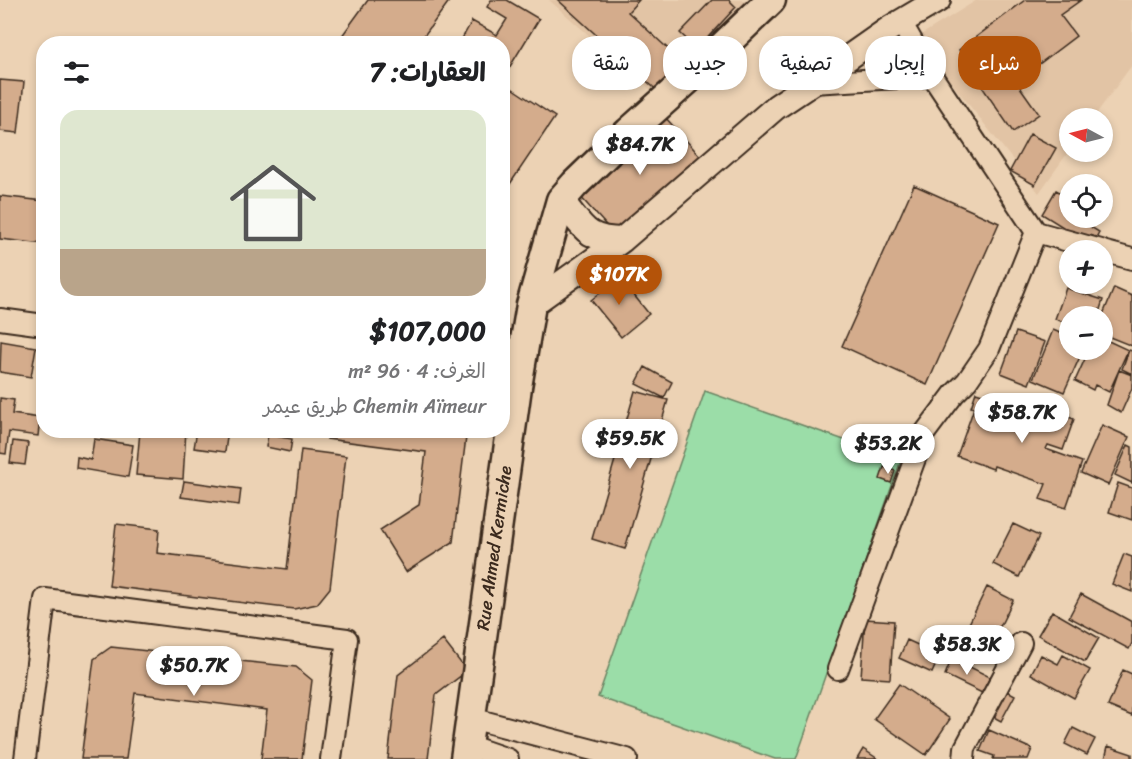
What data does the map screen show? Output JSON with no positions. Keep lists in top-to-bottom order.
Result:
{
  "streets": {
    "main road": ["Rue Ahmed Kermiche"]
  },
  "north": "left",
  "page": {
    "chip": [
      "شراء",
      "إيجار",
      "تصفية",
      "جديد",
      "شقة"
    ],
    "heading": "العقارات: 7",
    "map_buttons": ["+", "−"],
    "list": [
      {
        "name": "$107,000",
        "note": "الغرف: 4 · 96 m² · Chemin Aïmeur طريق عيمر"
      }
    ],
    "price": [
      "$84.7K",
      "$107K",
      "$58.7K",
      "$59.5K",
      "$53.2K",
      "$58.3K",
      "$50.7K"
    ]
  }
}
